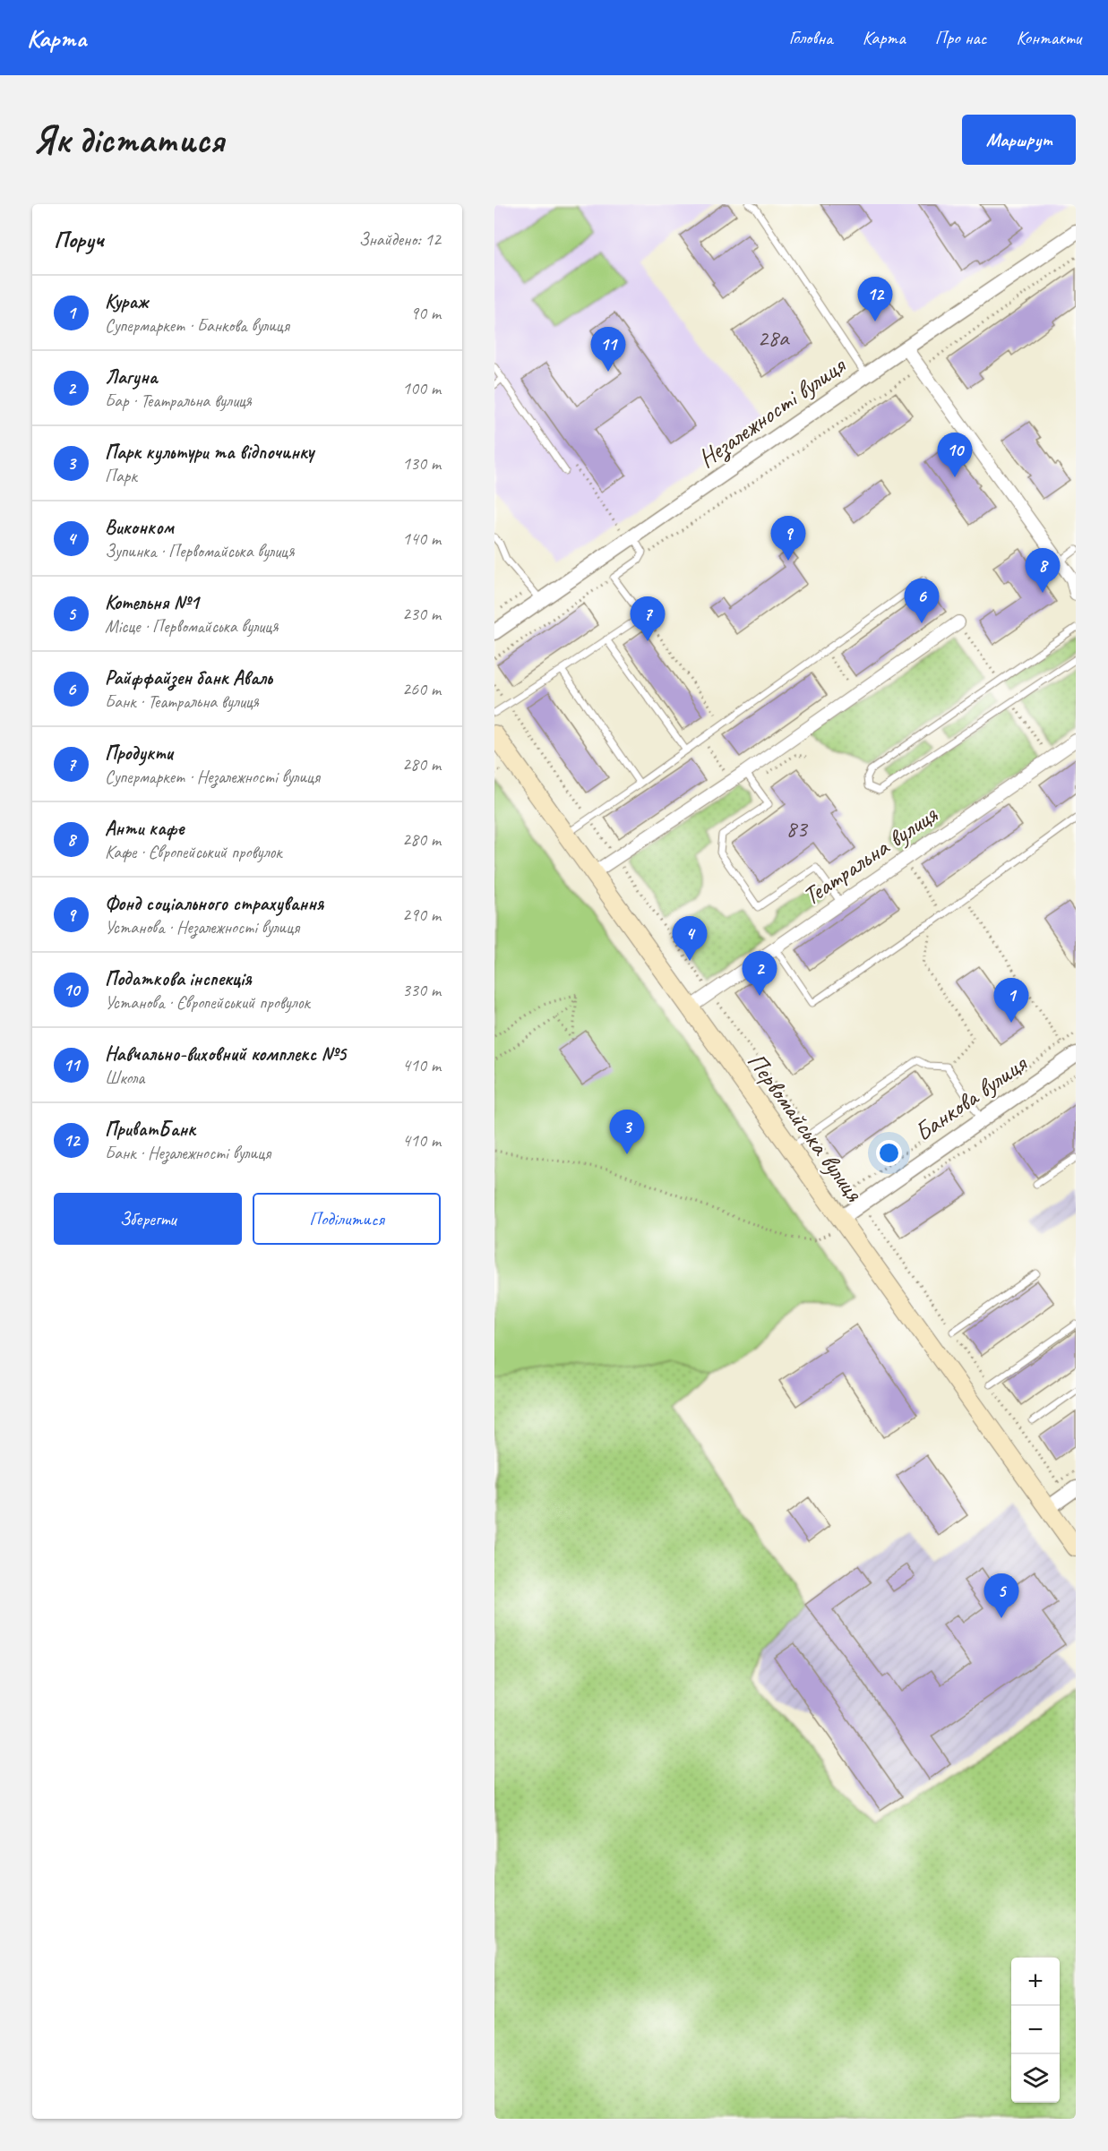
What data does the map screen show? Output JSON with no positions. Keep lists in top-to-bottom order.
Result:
{
  "streets": {
    "main road": ["Первомайська вулиця"],
    "street": ["Незалежності вулиця", "Театральна вулиця", "Банкова вулиця"]
  },
  "crossings": [
    ["Театральна вулиця", "Первомайська вулиця"],
    ["Банкова вулиця", "Первомайська вулиця"]
  ],
  "house_numbers": ["28а", "83"],
  "page": {
    "header": "Карта",
    "nav": [
      "Головна",
      "Карта",
      "Про нас",
      "Контакти"
    ],
    "buttons": [
      "Маршрут",
      ["Зберегти", "Поділитися"]
    ],
    "title": "Як дістатися",
    "heading": ["Поруч", "Знайдено: 12"],
    "list": [
      {
        "mark": "1",
        "name": "Кураж",
        "note": "Супермаркет · Банкова вулиця",
        "value": "90 m"
      },
      {
        "mark": "2",
        "name": "Лагуна",
        "note": "Бар · Театральна вулиця",
        "value": "100 m"
      },
      {
        "mark": "3",
        "name": "Парк культури та відпочинку",
        "note": "Парк",
        "value": "130 m"
      },
      {
        "mark": "4",
        "name": "Виконком",
        "note": "Зупинка · Первомайська вулиця",
        "value": "140 m"
      },
      {
        "mark": "5",
        "name": "Котельня №1",
        "note": "Місце · Первомайська вулиця",
        "value": "230 m"
      },
      {
        "mark": "6",
        "name": "Райффайзен банк Аваль",
        "note": "Банк · Театральна вулиця",
        "value": "260 m"
      },
      {
        "mark": "7",
        "name": "Продукти",
        "note": "Супермаркет · Незалежності вулиця",
        "value": "280 m"
      },
      {
        "mark": "8",
        "name": "Анти кафе",
        "note": "Кафе · Європейський провулок",
        "value": "280 m"
      },
      {
        "mark": "9",
        "name": "Фонд соціального страхування",
        "note": "Установа · Незалежності вулиця",
        "value": "290 m"
      },
      {
        "mark": "10",
        "name": "Податкова інспекція",
        "note": "Установа · Європейський провулок",
        "value": "330 m"
      },
      {
        "mark": "11",
        "name": "Навчально-виховний комплекс №5",
        "note": "Школа",
        "value": "410 m"
      },
      {
        "mark": "12",
        "name": "ПриватБанк",
        "note": "Банк · Незалежності вулиця",
        "value": "410 m"
      }
    ],
    "pins": [
      "12",
      "11",
      "10",
      "9",
      "8",
      "6",
      "7",
      "4",
      "2",
      "1",
      "3",
      "5"
    ],
    "map_buttons": ["+", "−"]
  }
}
